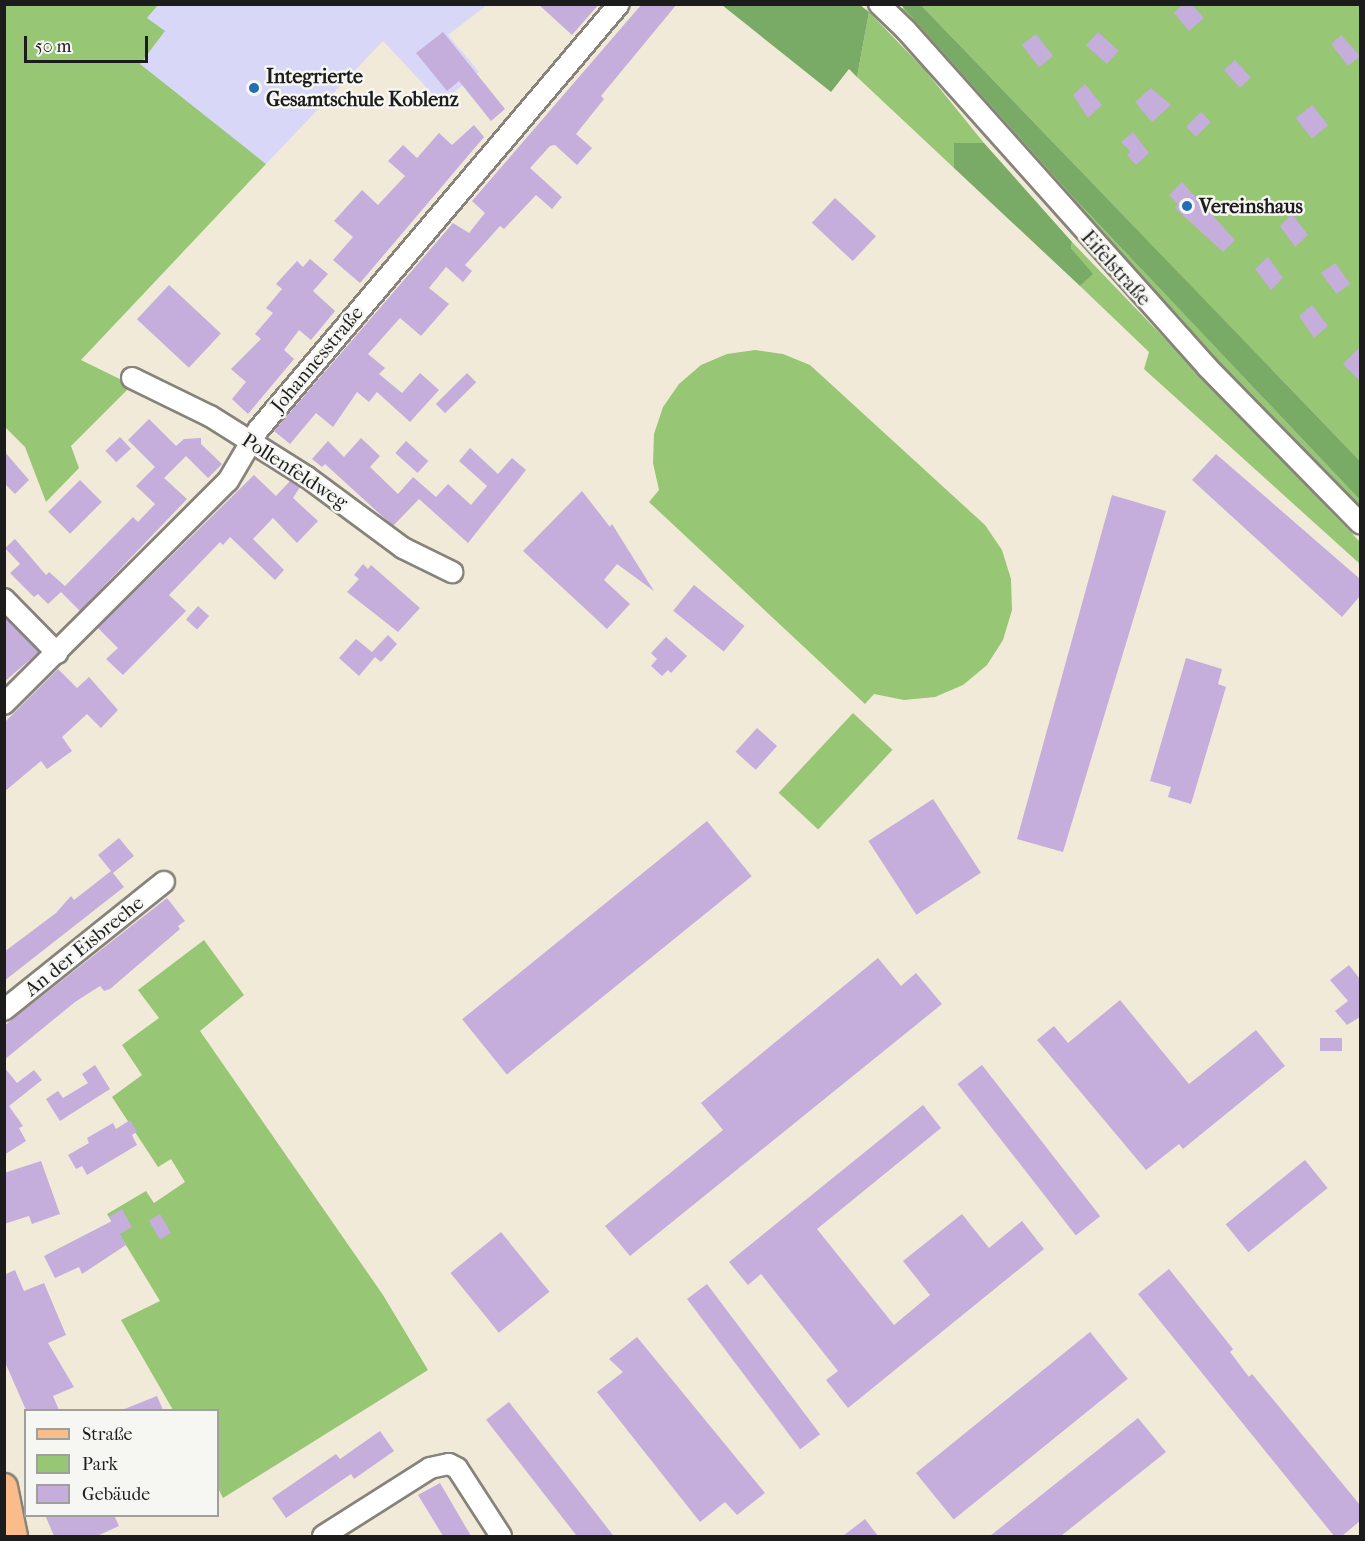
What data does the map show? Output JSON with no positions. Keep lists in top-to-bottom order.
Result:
{
  "streets": {
    "street": [
      "Eifelstraße",
      "Johannesstraße",
      "Pollenfeldweg",
      "An der Eisbreche"
    ]
  },
  "crossings": [
    ["Johannesstraße", "Pollenfeldweg"]
  ],
  "places": ["Integrierte Gesamtschule Koblenz", "Vereinshaus"],
  "legend": ["Straße", "Park", "Gebäude"],
  "scale_bar": "50 m"
}
